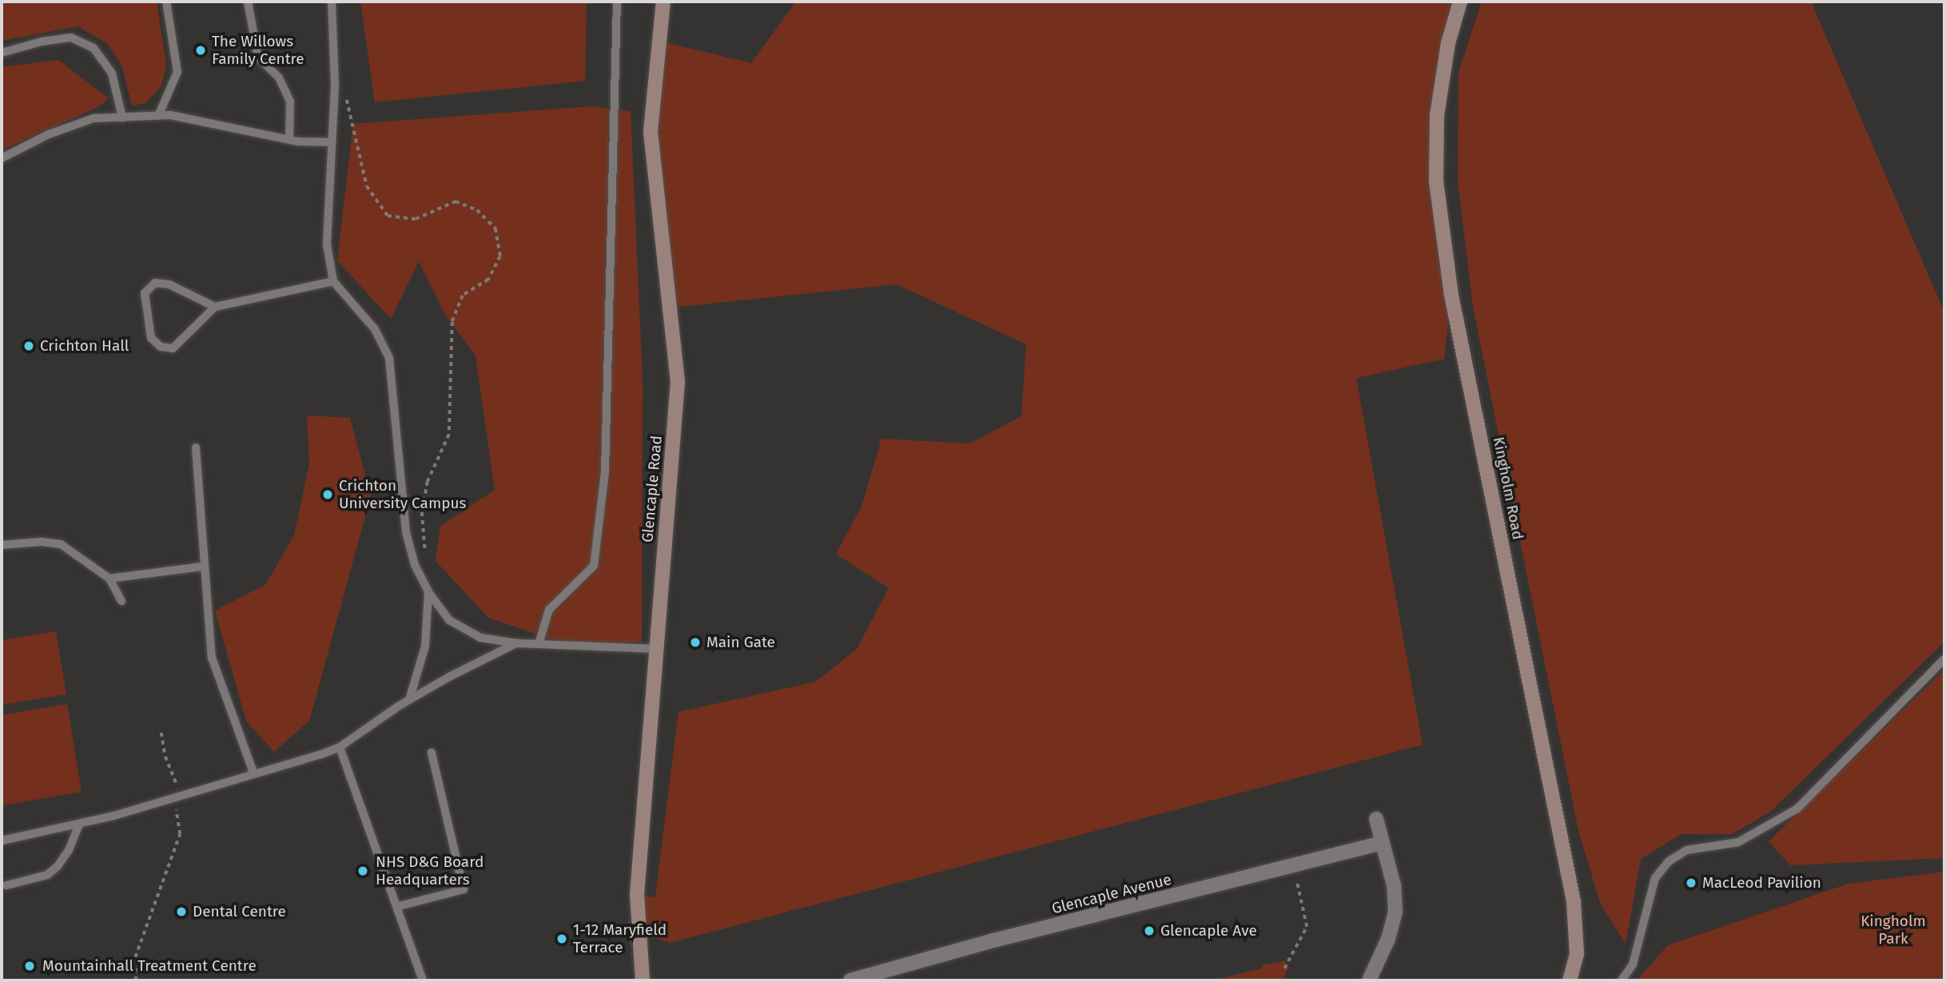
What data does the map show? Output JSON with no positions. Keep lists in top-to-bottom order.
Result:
{
  "streets": {
    "main road": ["Kingholm Road", "Glencaple Road"],
    "street": ["Glencaple Avenue"]
  },
  "parks": ["Kingholm Park"],
  "places": [
    "The Willows Family Centre",
    "Crichton Hall",
    "Crichton University Campus",
    "Main Gate",
    "NHS D&G Board Headquarters",
    "MacLeod Pavilion",
    "Dental Centre",
    "Glencaple Ave",
    "1-12 Maryfield Terrace",
    "Mountainhall Treatment Centre"
  ]
}
